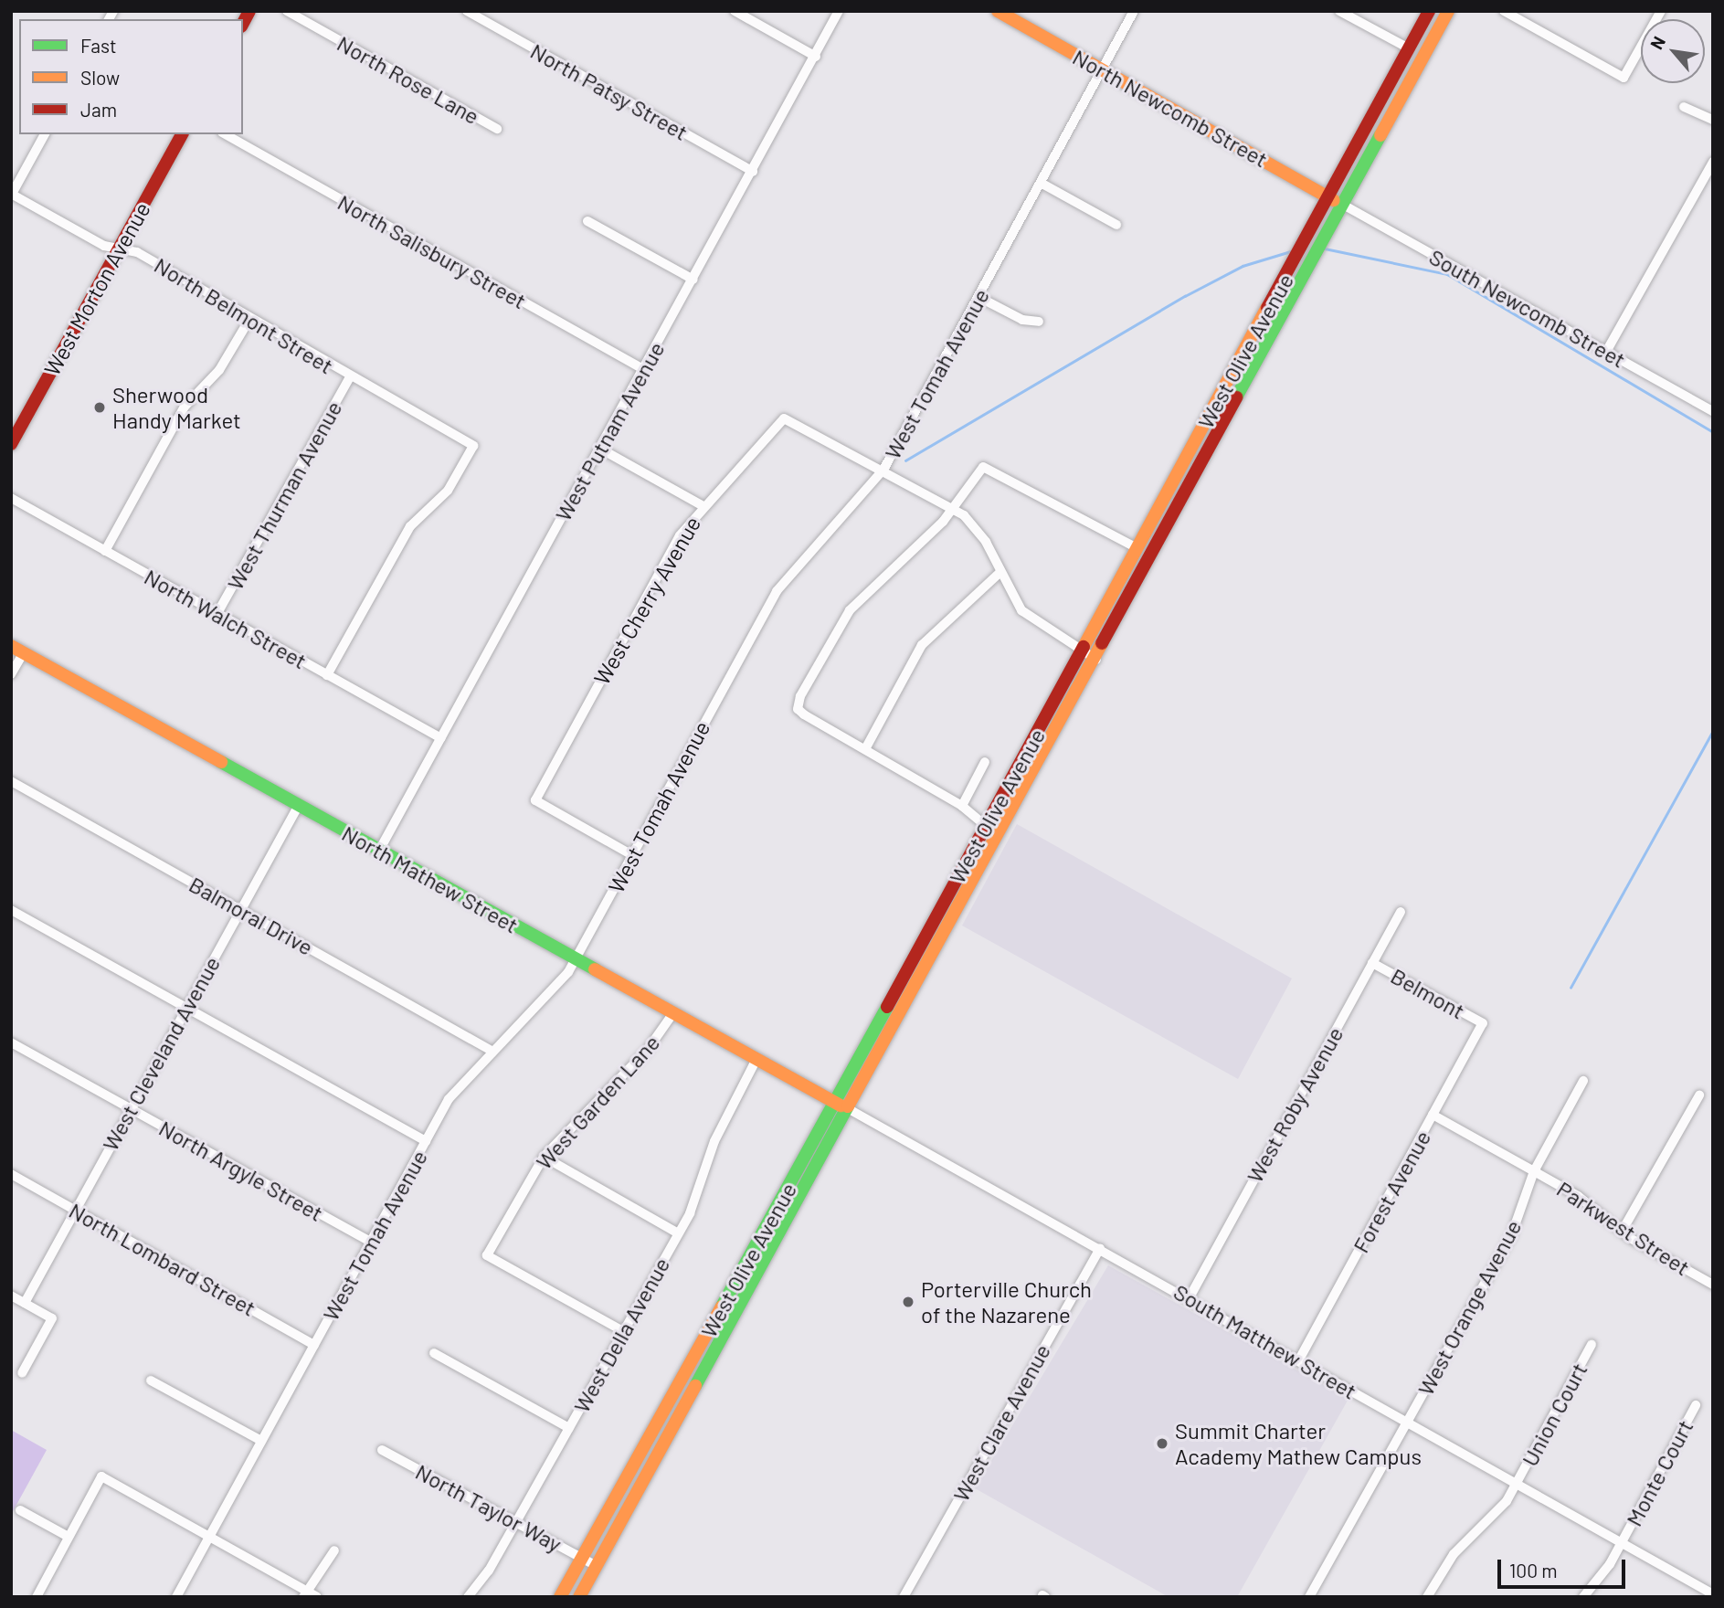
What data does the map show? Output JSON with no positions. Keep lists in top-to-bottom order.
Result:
{
  "streets": {
    "main road": [
      "North Newcomb Street",
      "West Morton Avenue",
      "West Olive Avenue",
      "North Mathew Street"
    ],
    "street": [
      "North Rose Lane",
      "North Patsy Street",
      "North Salisbury Street",
      "South Newcomb Street",
      "North Belmont Street",
      "West Tomah Avenue",
      "West Putnam Avenue",
      "West Thurman Avenue",
      "West Cherry Avenue",
      "North Walch Street",
      "Balmoral Drive",
      "Belmont",
      "West Cleveland Avenue",
      "West Garden Lane",
      "West Roby Avenue",
      "North Argyle Street",
      "Forest Avenue",
      "Parkwest Street",
      "North Lombard Street",
      "West Orange Avenue",
      "West Della Avenue",
      "South Matthew Street",
      "Union Court",
      "West Clare Avenue",
      "Monte Court",
      "North Taylor Way"
    ]
  },
  "crossings": [
    ["North Patsy Street", "West Putnam Avenue"],
    ["North Newcomb Street", "South Newcomb Street"],
    ["North Newcomb Street", "West Olive Avenue"],
    ["North Newcomb Street", "West Tomah Avenue"],
    ["North Salisbury Street", "West Putnam Avenue"],
    ["West Morton Avenue", "North Belmont Street"],
    ["South Newcomb Street", "West Olive Avenue"],
    ["North Belmont Street", "West Thurman Avenue"],
    ["North Belmont Street", "North Walch Street"],
    ["West Olive Avenue", "North Mathew Street"],
    ["West Olive Avenue", "South Matthew Street"],
    ["West Olive Avenue", "North Taylor Way"],
    ["West Tomah Avenue", "West Cherry Avenue"],
    ["West Tomah Avenue", "North Mathew Street"],
    ["West Tomah Avenue", "Balmoral Drive"],
    ["West Tomah Avenue", "North Argyle Street"],
    ["West Tomah Avenue", "North Lombard Street"],
    ["West Putnam Avenue", "North Walch Street"],
    ["West Putnam Avenue", "North Mathew Street"],
    ["West Thurman Avenue", "North Walch Street"],
    ["North Mathew Street", "West Cleveland Avenue"],
    ["North Mathew Street", "West Garden Lane"],
    ["North Mathew Street", "West Della Avenue"],
    ["North Mathew Street", "South Matthew Street"],
    ["Balmoral Drive", "West Cleveland Avenue"],
    ["Belmont", "West Roby Avenue"],
    ["Belmont", "Forest Avenue"],
    ["West Cleveland Avenue", "North Argyle Street"],
    ["West Cleveland Avenue", "North Lombard Street"],
    ["West Garden Lane", "West Della Avenue"],
    ["West Roby Avenue", "South Matthew Street"],
    ["Forest Avenue", "Parkwest Street"],
    ["Forest Avenue", "South Matthew Street"],
    ["Parkwest Street", "West Orange Avenue"],
    ["West Orange Avenue", "South Matthew Street"],
    ["West Della Avenue", "North Taylor Way"],
    ["South Matthew Street", "Union Court"],
    ["South Matthew Street", "West Clare Avenue"],
    ["South Matthew Street", "Monte Court"]
  ],
  "places": ["Sherwood Handy Market", "Porterville Church of the Nazarene", "Summit Charter Academy Mathew Campus"],
  "legend": ["Fast", "Slow", "Jam"],
  "scale_bar": "100 m",
  "north": "top left"
}
